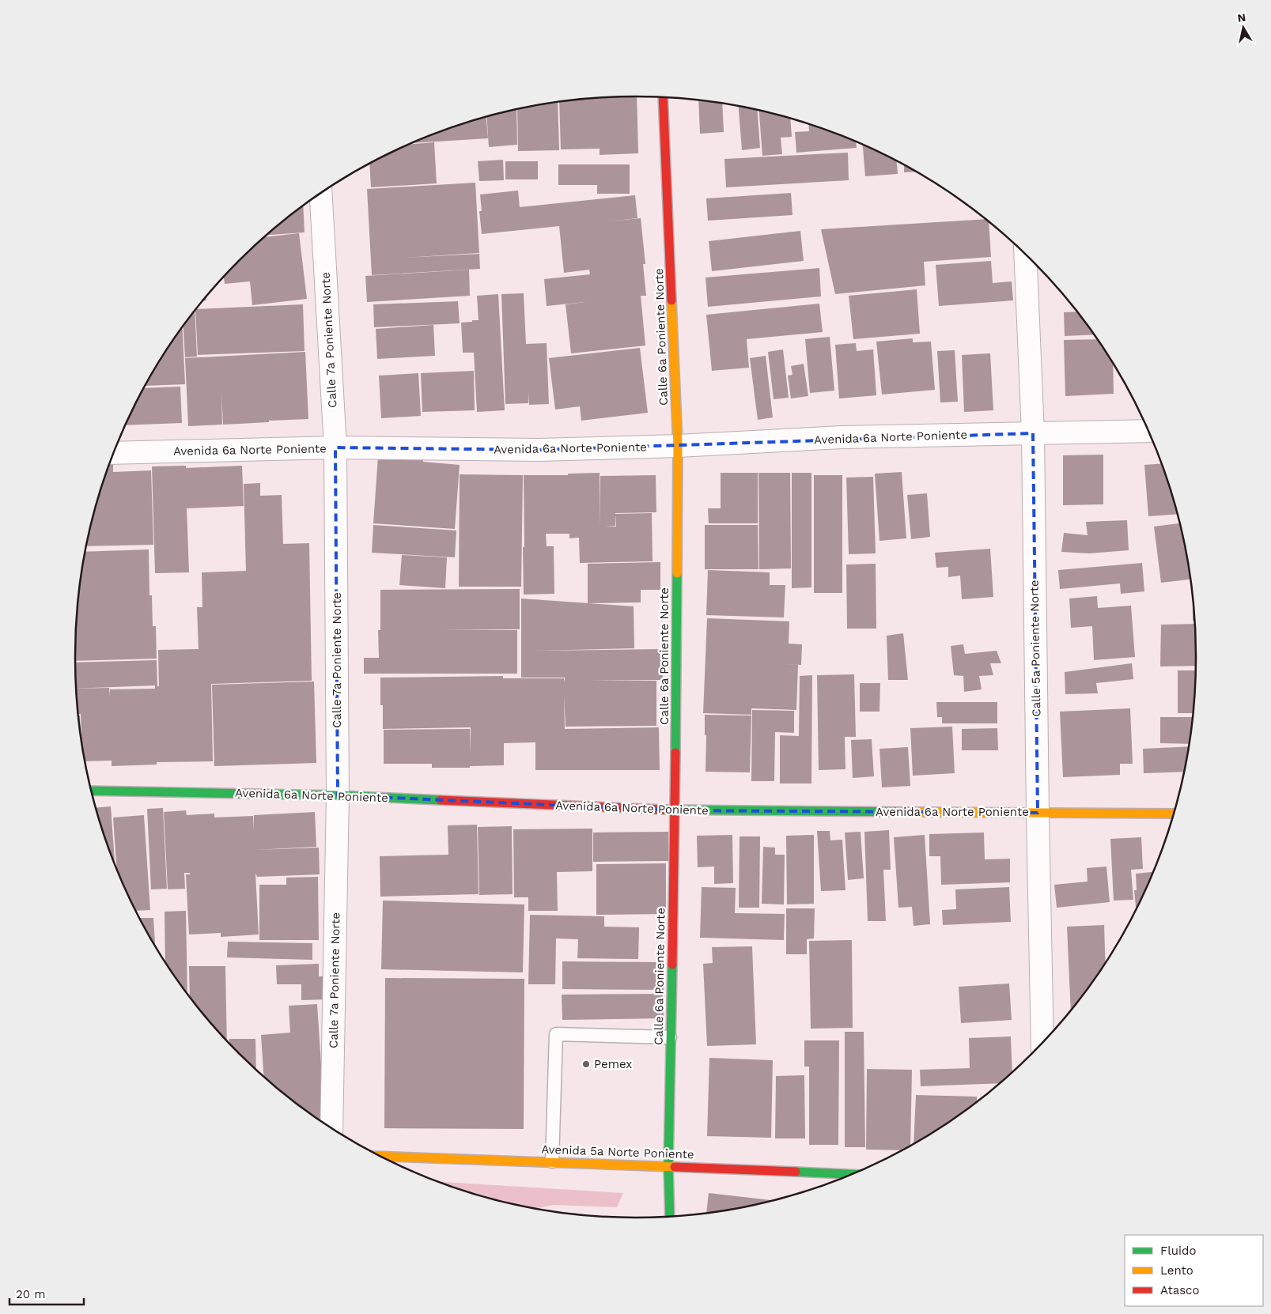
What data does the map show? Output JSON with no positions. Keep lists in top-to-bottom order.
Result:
{
  "streets": {
    "street": [
      "Calle 6a Poniente Norte",
      "Calle 7a Poniente Norte",
      "Avenida 6a Norte Poniente",
      "Calle 5a Poniente Norte",
      "Avenida 5a Norte Poniente"
    ]
  },
  "crossings": [
    ["Calle 6a Poniente Norte", "Avenida 6a Norte Poniente"],
    ["Calle 6a Poniente Norte", "Avenida 5a Norte Poniente"],
    ["Calle 7a Poniente Norte", "Avenida 6a Norte Poniente"],
    ["Avenida 6a Norte Poniente", "Calle 5a Poniente Norte"]
  ],
  "places": ["Pemex"],
  "legend": ["Fluido", "Lento", "Atasco"],
  "scale_bar": "20 m",
  "north": "top"
}
